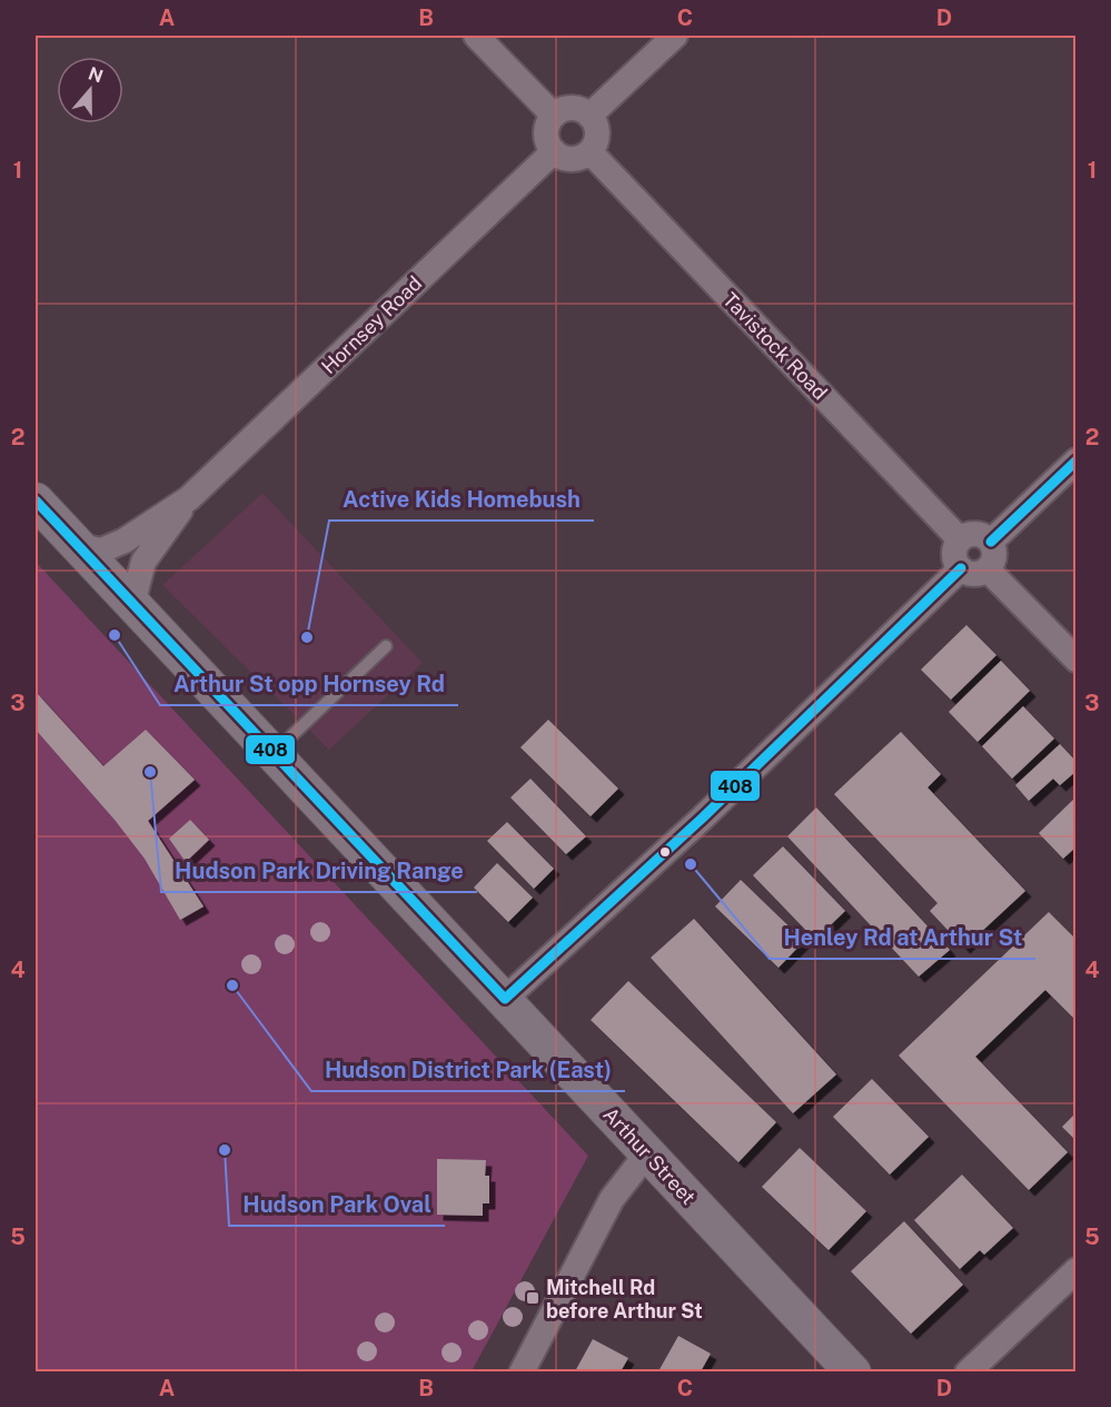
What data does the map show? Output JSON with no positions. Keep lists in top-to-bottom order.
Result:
{
  "streets": {
    "main road": ["Arthur Street"],
    "street": ["Hornsey Road", "Tavistock Road"]
  },
  "crossings": [
    ["Hornsey Road", "Tavistock Road"],
    ["Hornsey Road", "Arthur Street"]
  ],
  "places": {
    "other": [
      "Arthur St opp Hornsey Rd",
      "Active Kids Homebush",
      "Hudson Park Driving Range",
      "Henley Rd at Arthur St",
      "Hudson District Park (East)",
      "Hudson Park Oval"
    ],
    "transit": ["Mitchell Rd before Arthur St"]
  },
  "lines": ["transit line 408"],
  "north": "top",
  "grid": {
    "columns": [
      "A",
      "B",
      "C",
      "D"
    ],
    "rows": [
      "1",
      "2",
      "3",
      "4",
      "5"
    ]
  }
}
